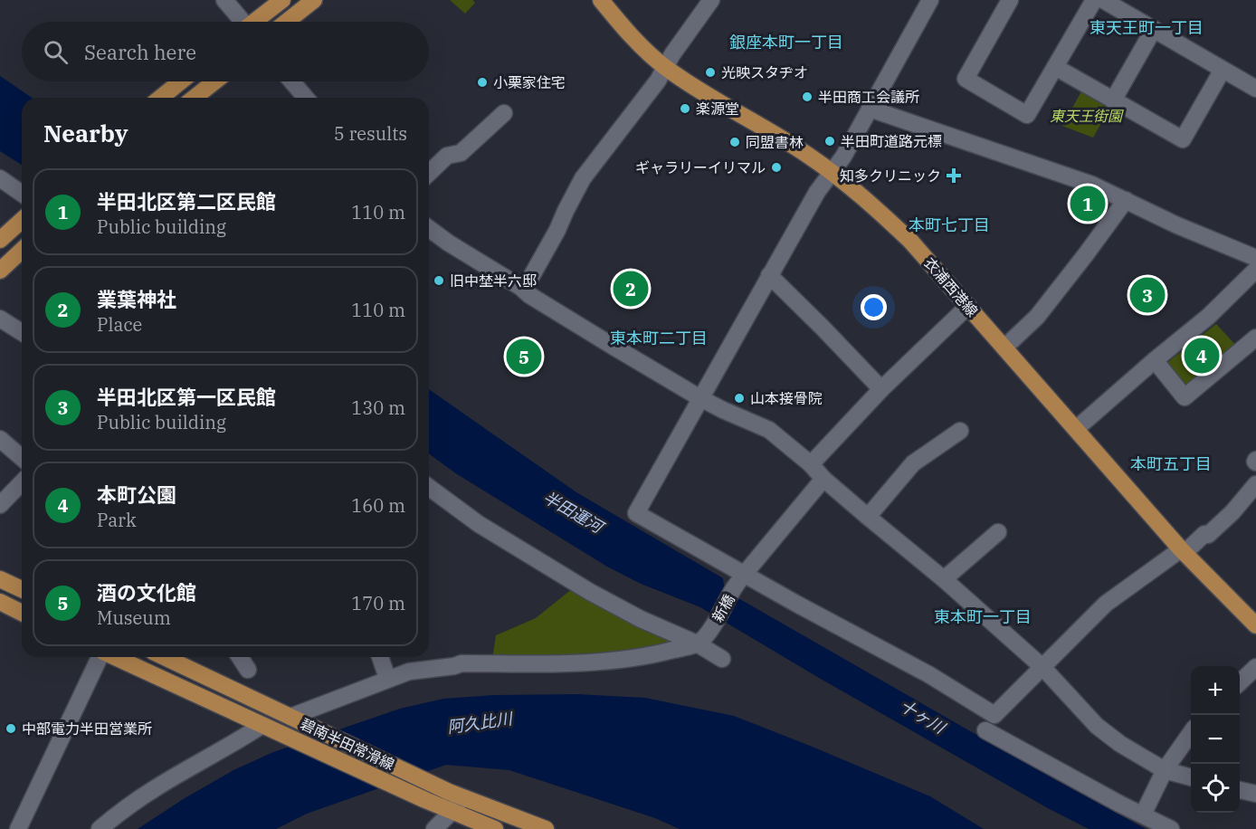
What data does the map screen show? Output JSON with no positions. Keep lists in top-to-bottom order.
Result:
{
  "streets": {
    "main road": ["衣浦西港線", "碧南半田常滑線"],
    "street": ["新橋"]
  },
  "districts": [
    "東天王町一丁目",
    "銀座本町一丁目",
    "本町七丁目",
    "東本町二丁目",
    "本町五丁目",
    "東本町一丁目"
  ],
  "water": ["半田運河", "十ヶ川", "阿久比川"],
  "parks": ["東天王街園"],
  "places": {
    "other": [
      "光映スタヂオ",
      "小栗家住宅",
      "半田商工会議所",
      "楽源堂",
      "半田町道路元標",
      "同盟書林",
      "ギャラリーイリマル",
      "旧中埜半六邸",
      "山本接骨院",
      "中部電力半田営業所"
    ],
    "health": ["知多クリニック"]
  },
  "page": {
    "search": "Search here",
    "heading": ["Nearby", "5 results"],
    "list": [
      {
        "mark": "1",
        "name": "半田北区第二区民館",
        "note": "Public building",
        "value": "110 m"
      },
      {
        "mark": "2",
        "name": "業葉神社",
        "note": "Place",
        "value": "110 m"
      },
      {
        "mark": "3",
        "name": "半田北区第一区民館",
        "note": "Public building",
        "value": "130 m"
      },
      {
        "mark": "4",
        "name": "本町公園",
        "note": "Park",
        "value": "160 m"
      },
      {
        "mark": "5",
        "name": "酒の文化館",
        "note": "Museum",
        "value": "170 m"
      }
    ],
    "pins": [
      "1",
      "2",
      "3",
      "4",
      "5"
    ],
    "map_buttons": ["+", "−"]
  }
}
